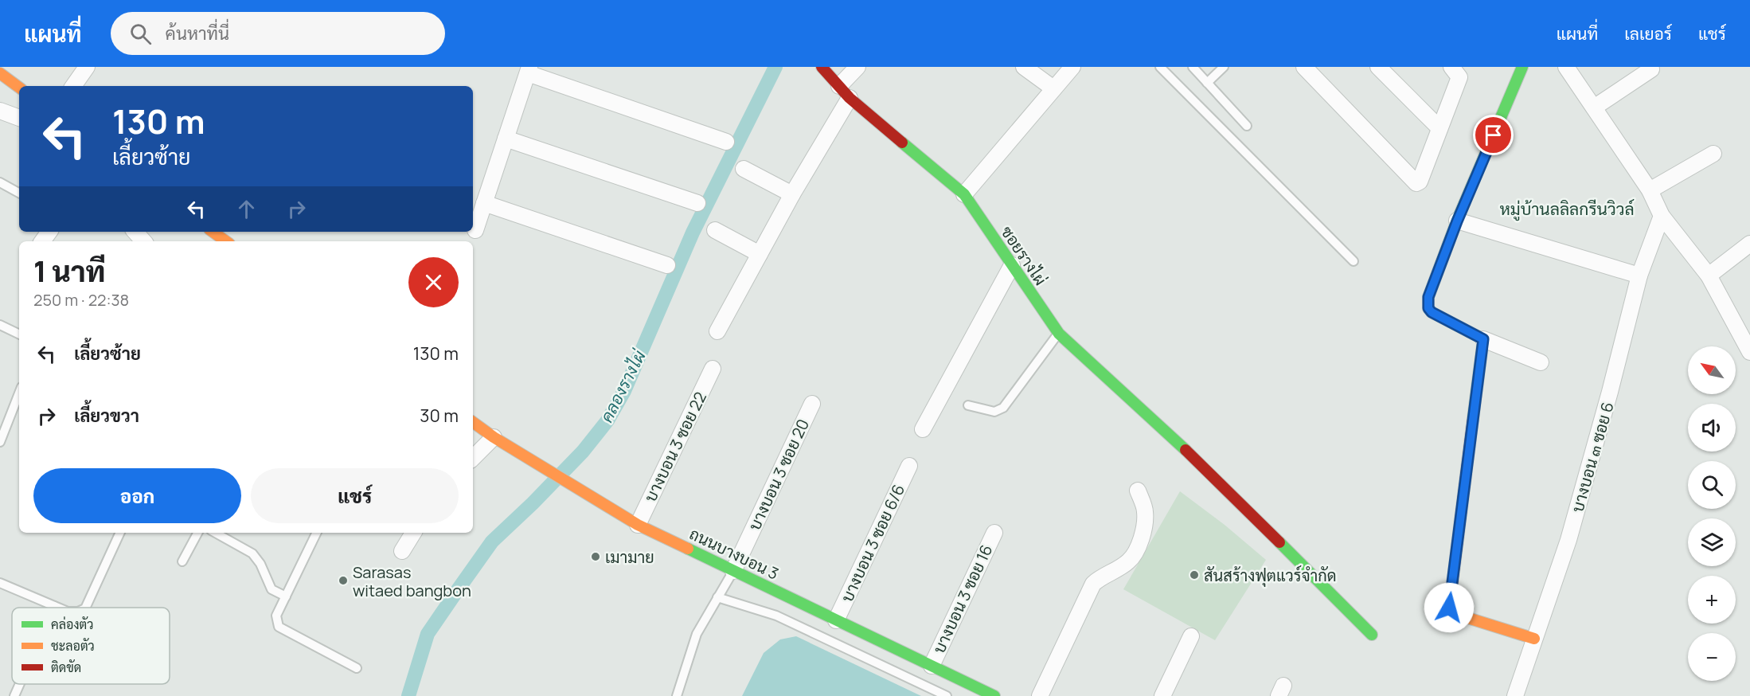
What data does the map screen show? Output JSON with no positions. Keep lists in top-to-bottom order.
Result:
{
  "streets": {
    "street": [
      "ซอยรางไผ่",
      "บางบอน 3 ซอย 22",
      "บางบอน ๓ ซอย 6",
      "บางบอน 3 ซอย 20",
      "บางบอน 3 ซอย 6/6",
      "ถนนบางบอน 3",
      "บางบอน 3 ซอย 16"
    ]
  },
  "crossings": [
    ["บางบอน 3 ซอย 22", "ถนนบางบอน 3"],
    ["บางบอน 3 ซอย 20", "ถนนบางบอน 3"],
    ["บางบอน 3 ซอย 6/6", "ถนนบางบอน 3"],
    ["ถนนบางบอน 3", "บางบอน 3 ซอย 16"]
  ],
  "districts": ["หมู่บ้านลลิลกรีนวิวล์"],
  "water": ["คลองรางไผ่"],
  "places": ["เมามาย", "สันสร้างฟุตแวร์จำกัด", "Sarasas witaed bangbon"],
  "legend": ["คล่องตัว", "ชะลอตัว", "ติดขัด"],
  "north": "top left",
  "page": {
    "header": "แผนที่",
    "search": "ค้นหาที่นี่",
    "nav": ["แผนที่", "เลเยอร์", "แชร์"],
    "turn": ["130 m", "เลี้ยวซ้าย"],
    "heading": ["1 นาที", "250 m · 22:38"],
    "list": [
      {
        "name": "เลี้ยวซ้าย",
        "value": "130 m"
      },
      {
        "name": "เลี้ยวขวา",
        "value": "30 m"
      }
    ],
    "map_buttons": ["+", "−"],
    "buttons": ["ออก", "แชร์"]
  }
}
